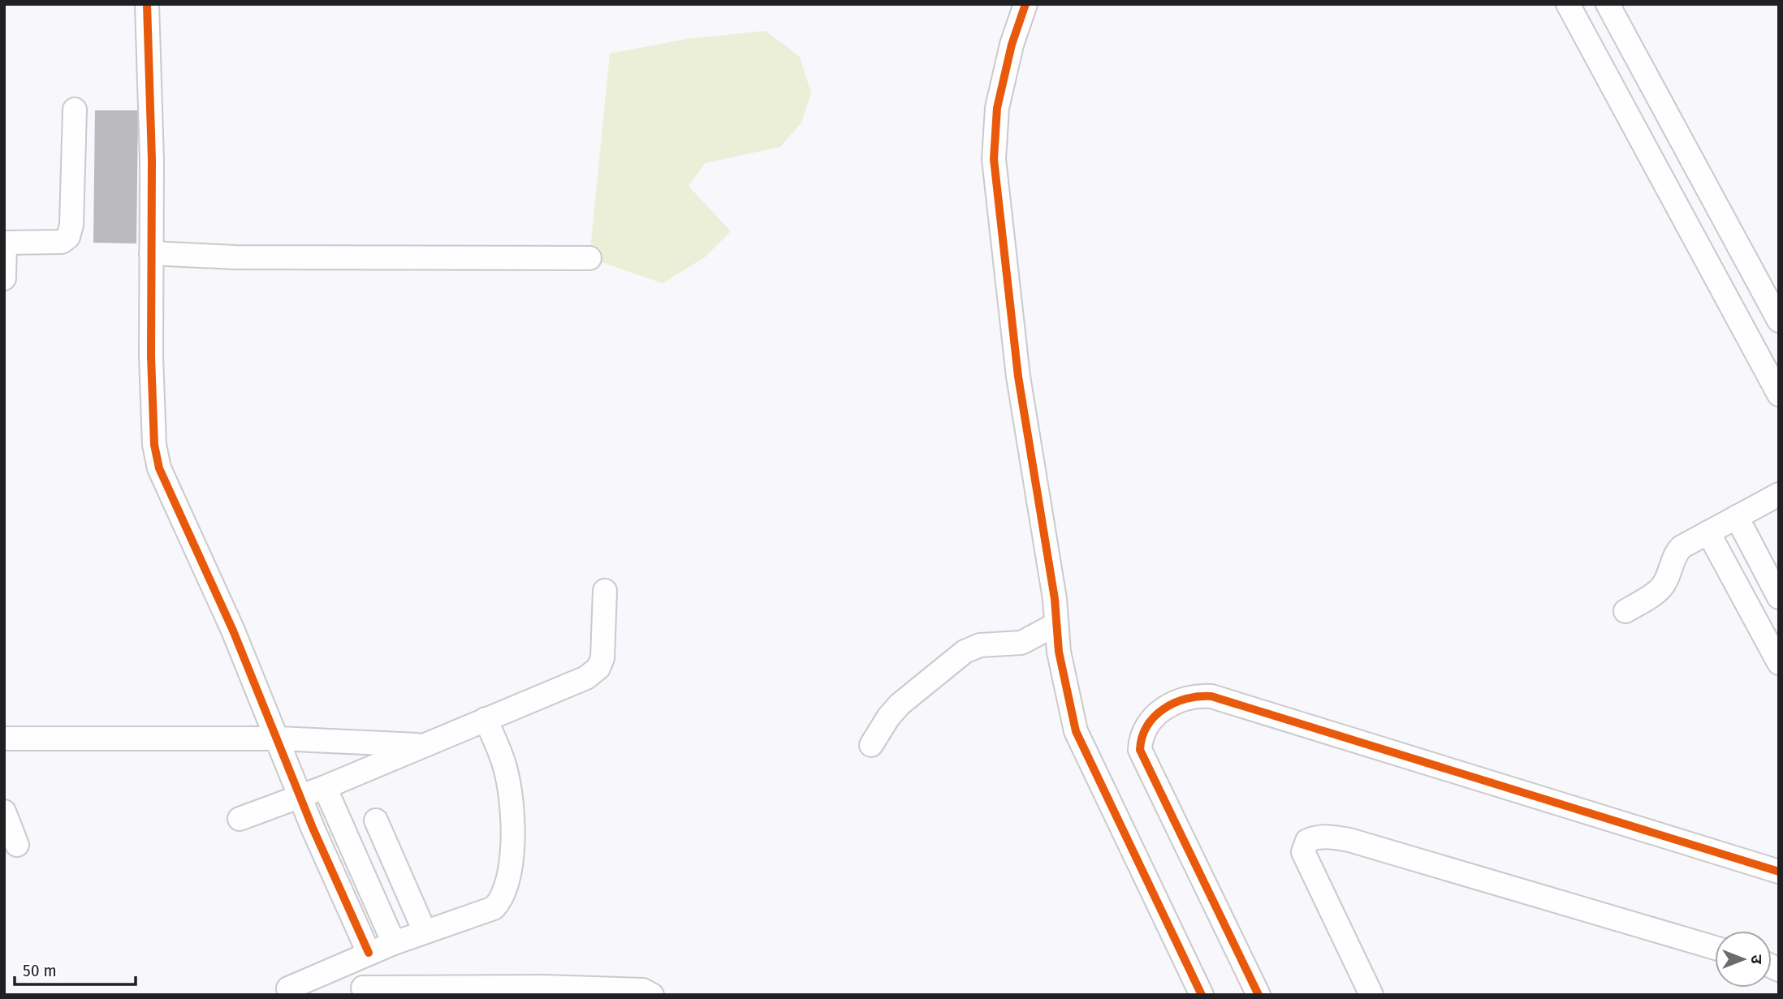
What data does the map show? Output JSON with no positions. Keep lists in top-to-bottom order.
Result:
{
  "scale_bar": "50 m",
  "north": "right"
}
